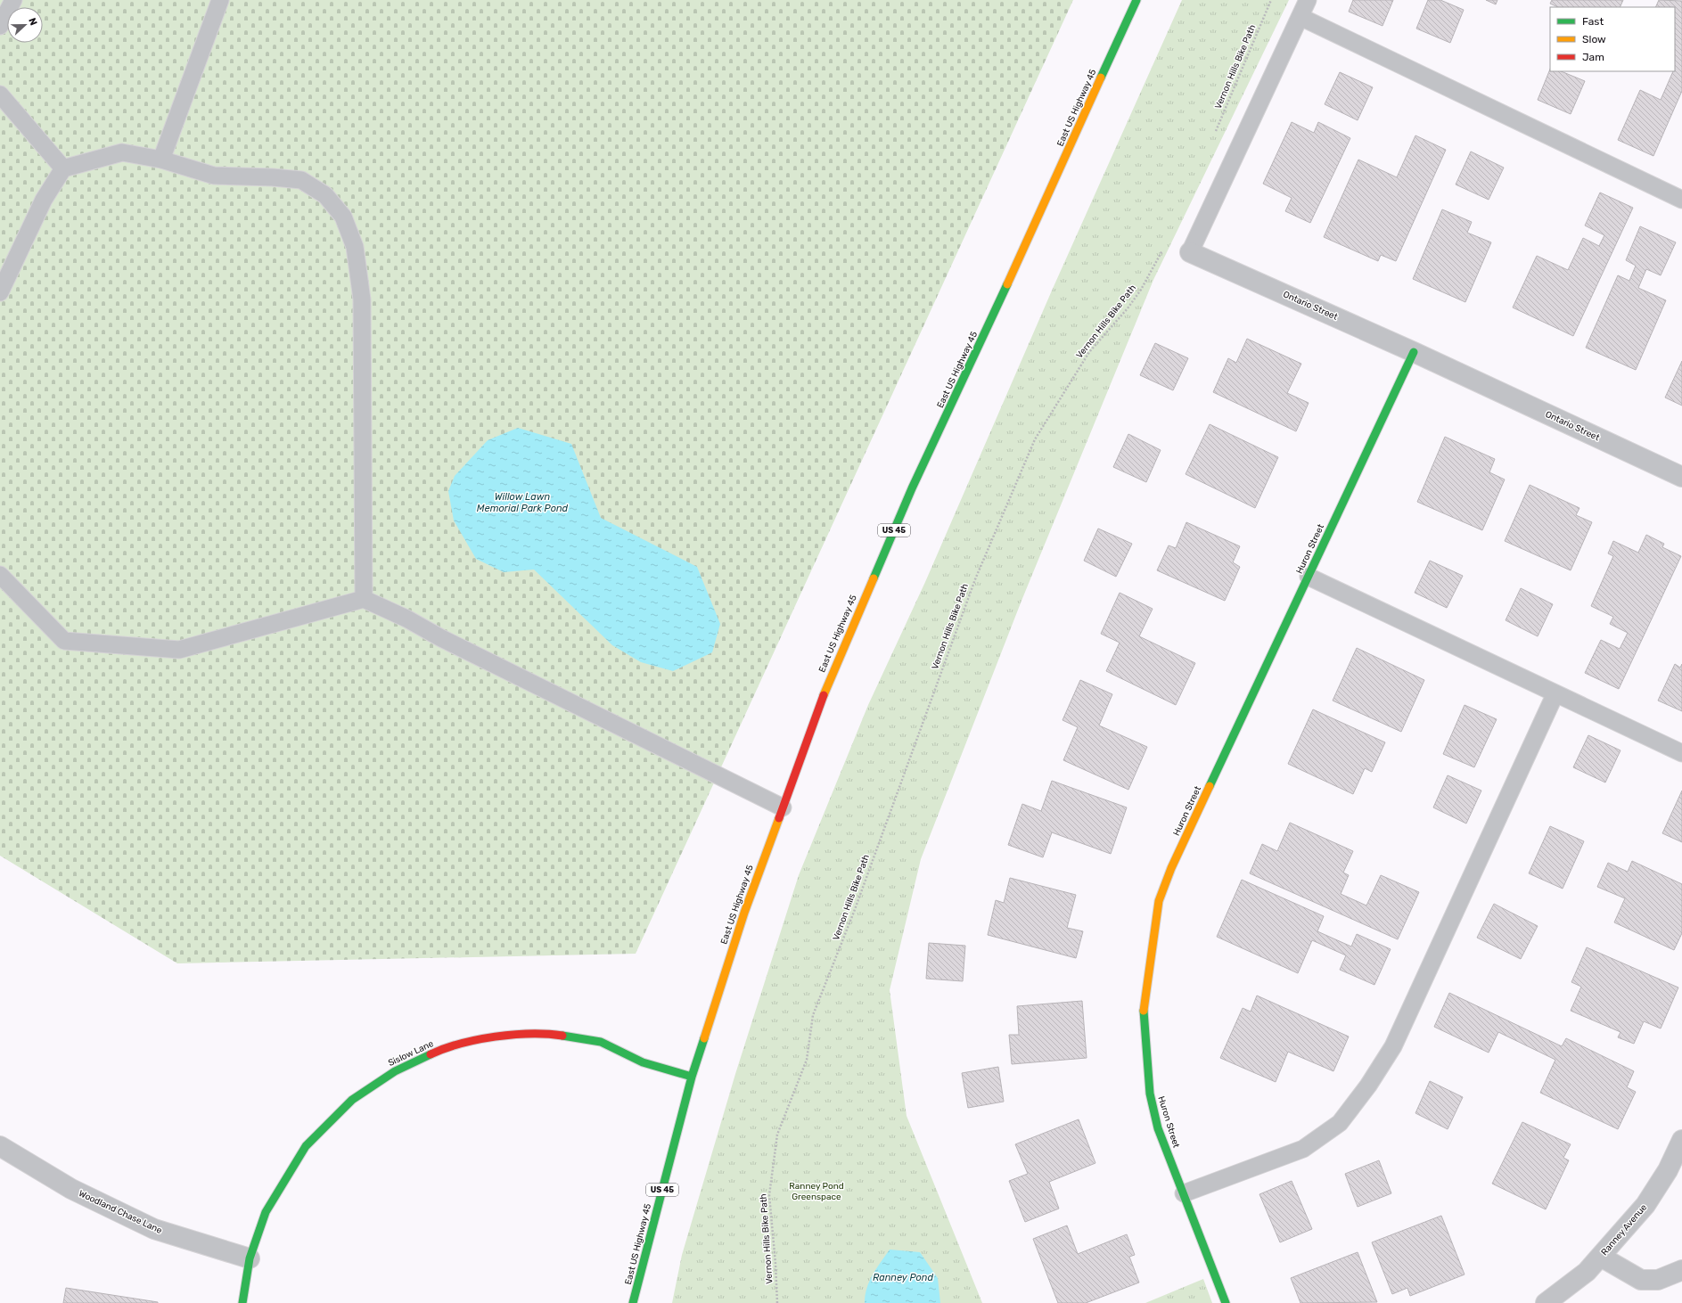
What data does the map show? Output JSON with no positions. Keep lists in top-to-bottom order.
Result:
{
  "streets": {
    "street": [
      "East US Highway 45",
      "Ontario Street",
      "US 45",
      "Huron Street",
      "Sislow Lane",
      "Woodland Chase Lane",
      "Ranney Avenue"
    ],
    "path": ["Vernon Hills Bike Path"]
  },
  "crossings": [
    ["East US Highway 45", "Sislow Lane"],
    ["Ontario Street", "Huron Street"],
    ["Sislow Lane", "Woodland Chase Lane"]
  ],
  "water": ["Willow Lawn Memorial Park Pond", "Ranney Pond"],
  "parks": ["Ranney Pond Greenspace"],
  "legend": ["Fast", "Slow", "Jam"],
  "north": "right"
}
